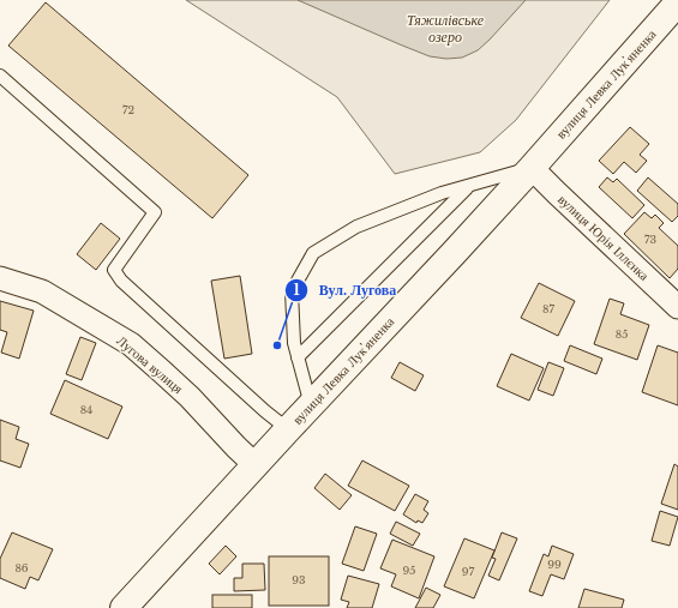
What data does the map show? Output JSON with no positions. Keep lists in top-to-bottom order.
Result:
{
  "streets": {
    "main road": ["вулиця Левка Лукʼяненка"],
    "street": ["вулиця Юрія Іллєнка", "Лугова вулиця"]
  },
  "crossings": [
    ["вулиця Левка Лукʼяненка", "вулиця Юрія Іллєнка"],
    ["вулиця Левка Лукʼяненка", "Лугова вулиця"]
  ],
  "water": ["Тяжилівське озеро"],
  "places": ["Вул. Лугова"],
  "house_numbers": [
    "72",
    "73",
    "87",
    "85",
    "84",
    "99",
    "86",
    "95",
    "97",
    "93"
  ]
}
